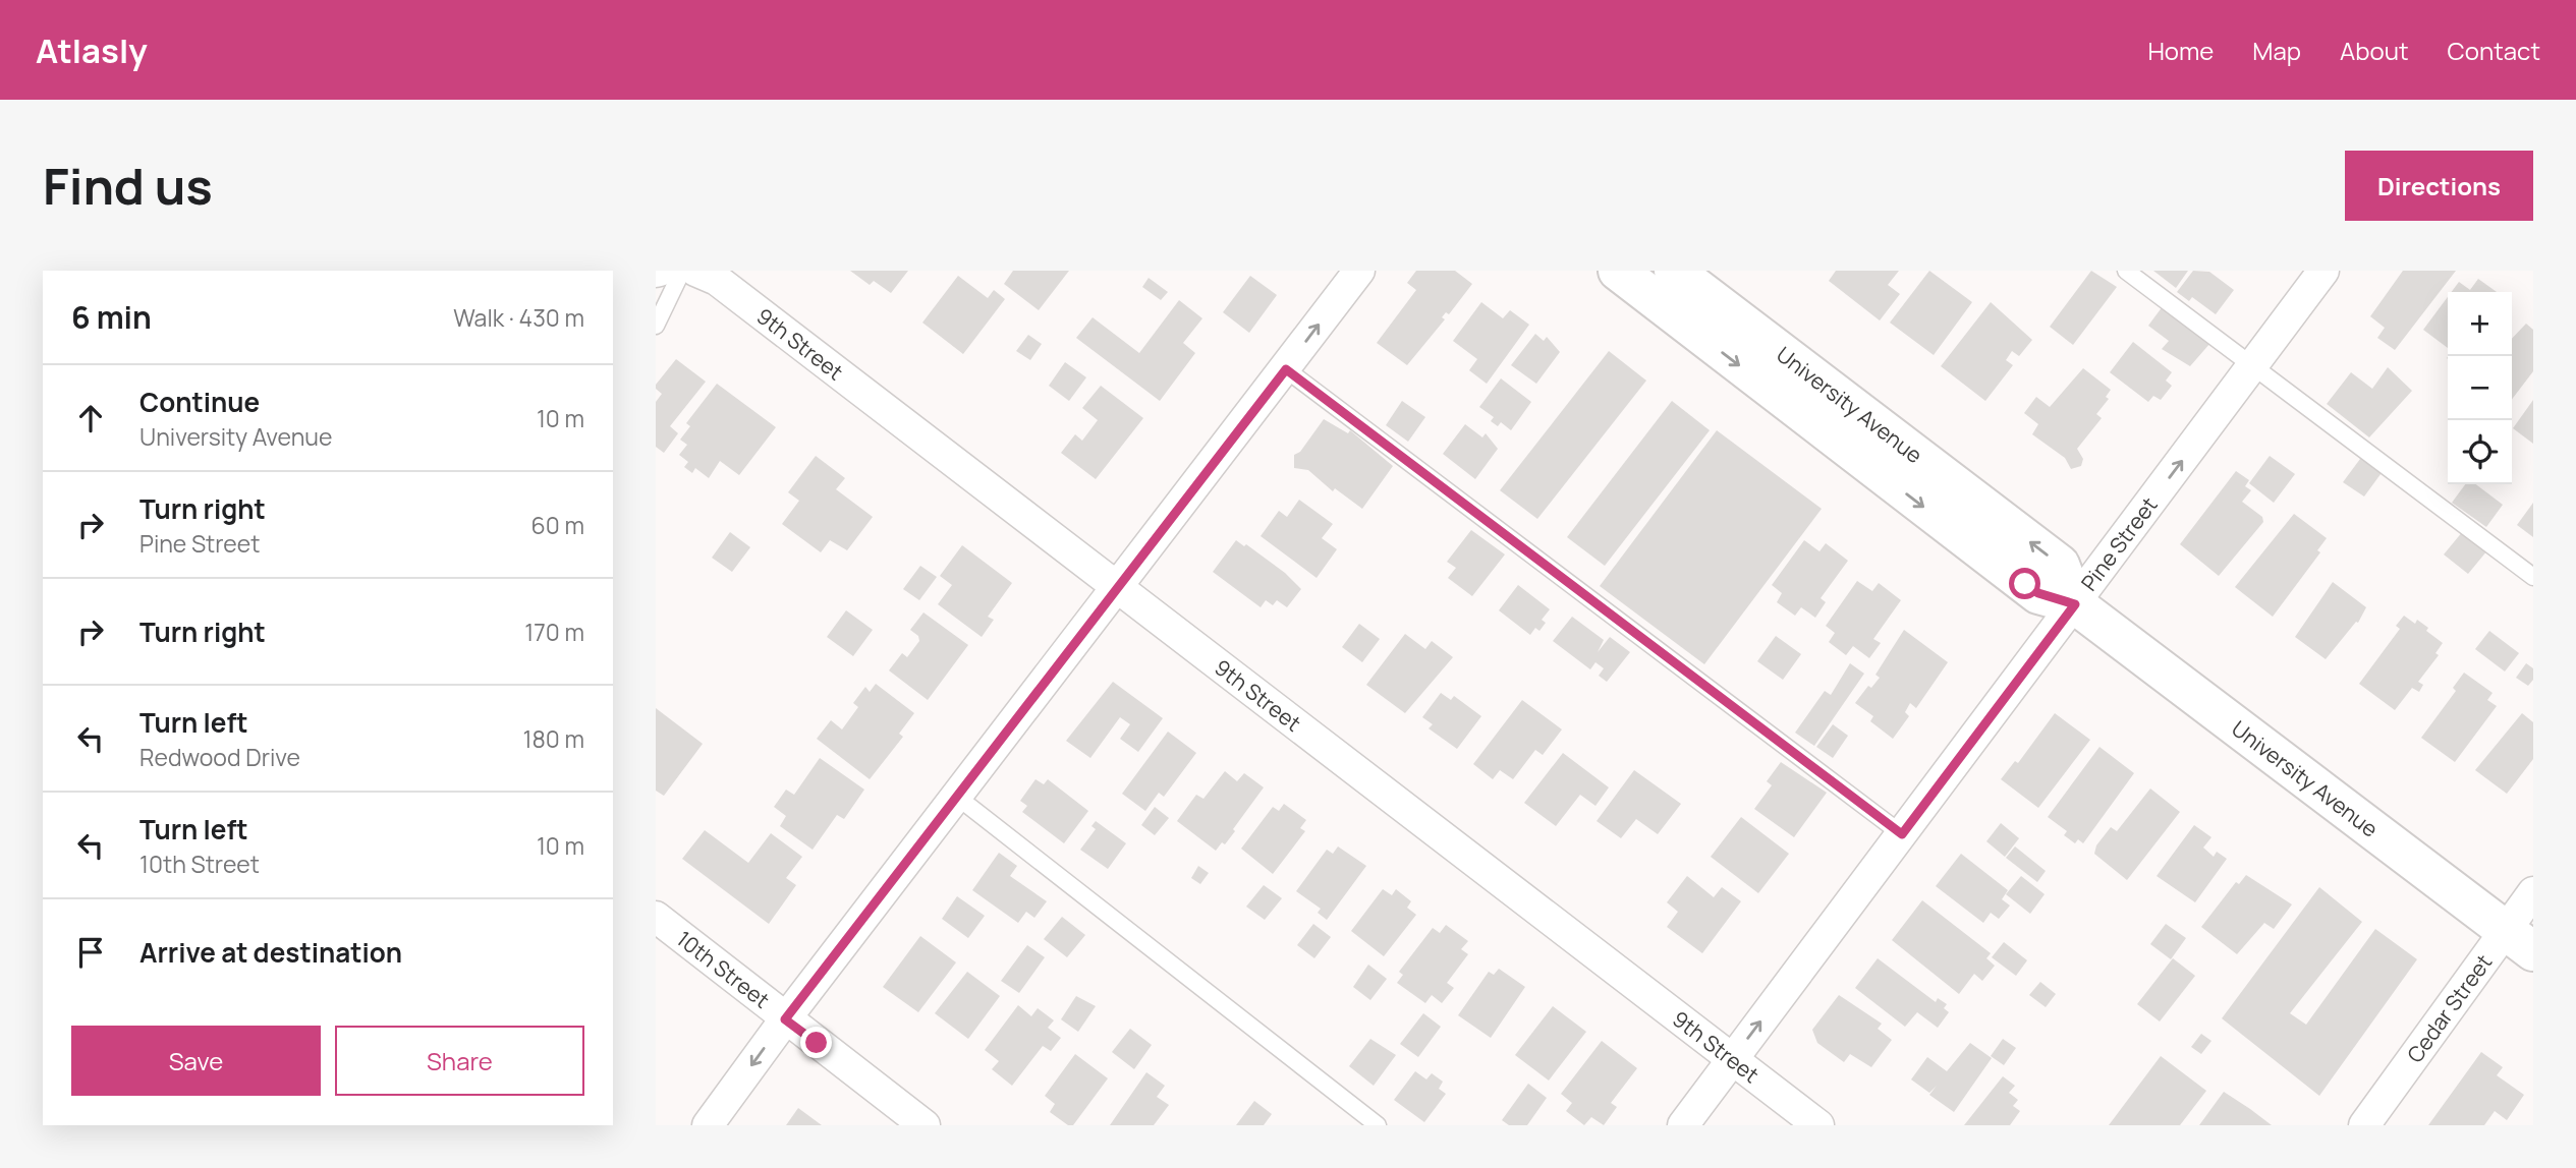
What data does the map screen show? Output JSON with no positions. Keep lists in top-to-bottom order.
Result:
{
  "streets": {
    "main road": ["University Avenue"],
    "street": [
      "9th Street",
      "Pine Street",
      "10th Street",
      "Cedar Street"
    ]
  },
  "crossings": [
    ["9th Street", "Pine Street"],
    ["University Avenue", "Pine Street"],
    ["University Avenue", "Cedar Street"]
  ],
  "one_way": ["Pine Street"],
  "page": {
    "header": "Atlasly",
    "nav": [
      "Home",
      "Map",
      "About",
      "Contact"
    ],
    "buttons": [
      "Directions",
      ["Save", "Share"]
    ],
    "title": "Find us",
    "heading": ["6 min", "Walk · 430 m"],
    "map_buttons": ["+", "−"],
    "list": [
      ["Continue", "University Avenue", "10 m"],
      ["Turn right", "Pine Street", "60 m"],
      ["Turn right", "170 m"],
      ["Turn left", "Redwood Drive", "180 m"],
      ["Turn left", "10th Street", "10 m"],
      "Arrive at destination"
    ]
  }
}
